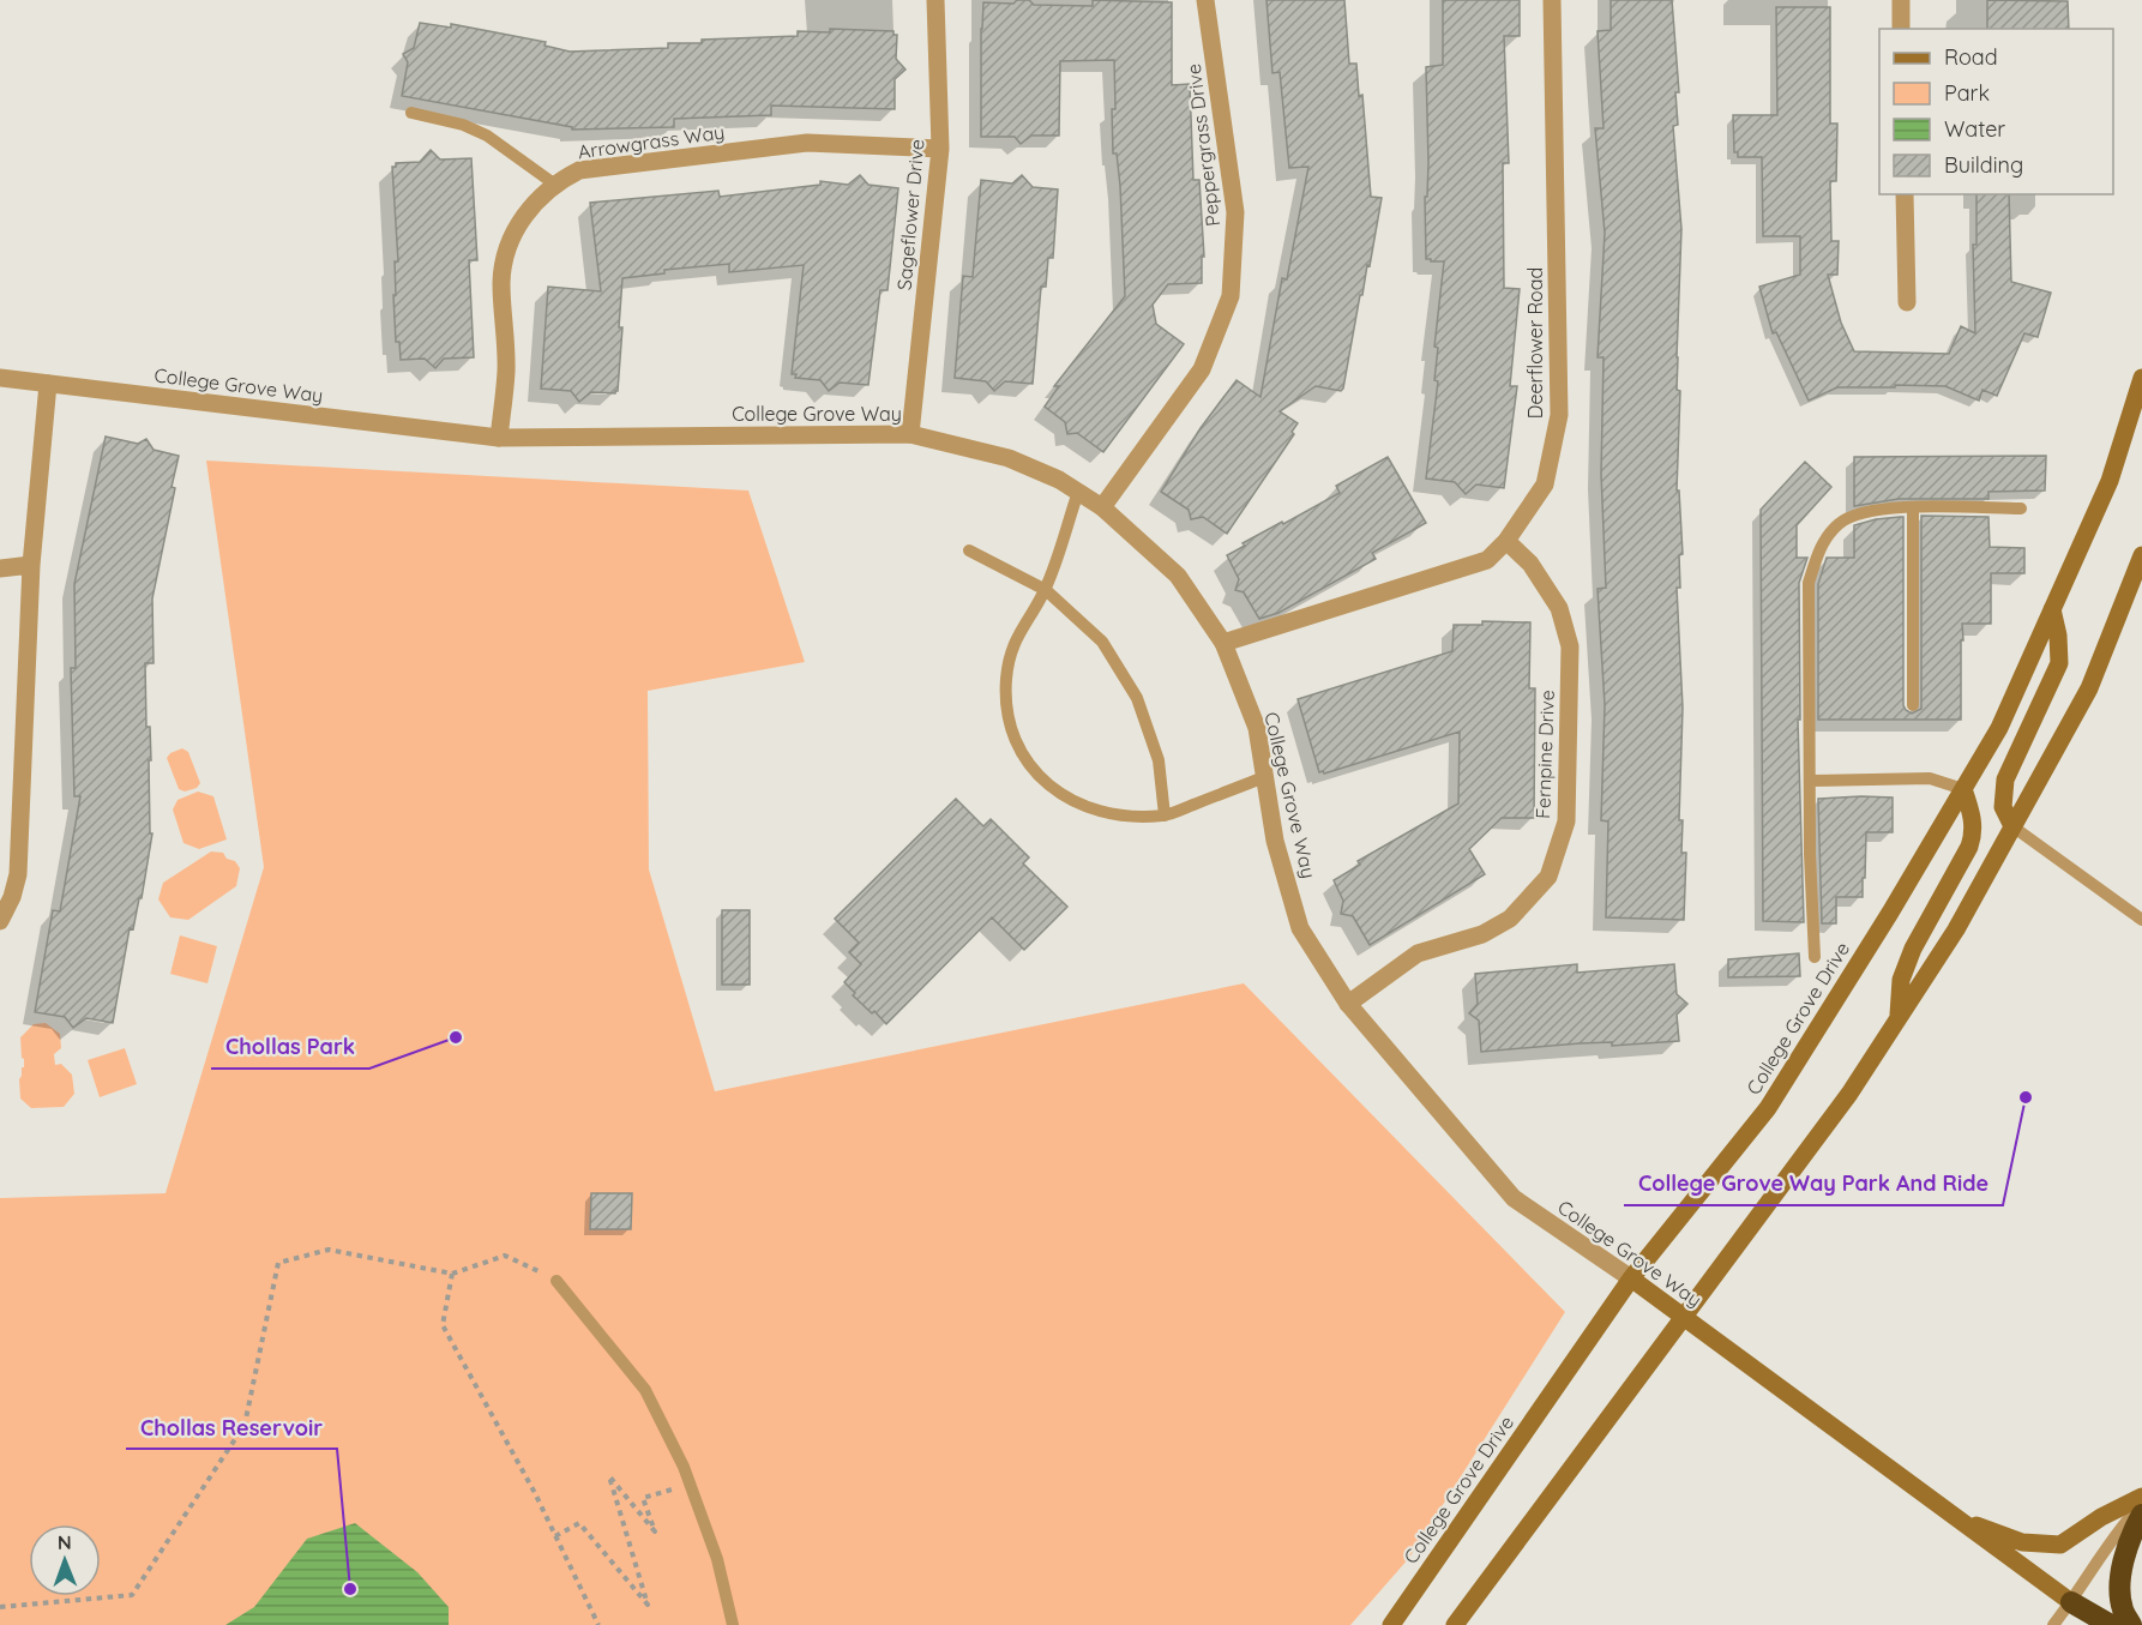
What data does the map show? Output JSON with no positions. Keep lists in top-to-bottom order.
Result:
{
  "streets": {
    "main road": ["College Grove Way", "College Grove Drive"],
    "street": [
      "Arrowgrass Way",
      "Peppergrass Drive",
      "Sageflower Drive",
      "Deerflower Road",
      "Fernpine Drive"
    ]
  },
  "crossings": [
    ["Arrowgrass Way", "Sageflower Drive"],
    ["Arrowgrass Way", "College Grove Way"],
    ["Peppergrass Drive", "College Grove Way"],
    ["Sageflower Drive", "College Grove Way"],
    ["Deerflower Road", "College Grove Way"],
    ["Deerflower Road", "Fernpine Drive"],
    ["College Grove Way", "Fernpine Drive"],
    ["College Grove Way", "College Grove Drive"]
  ],
  "places": ["Chollas Park", "College Grove Way Park And Ride", "Chollas Reservoir"],
  "legend": [
    "Road",
    "Park",
    "Water",
    "Building"
  ],
  "north": "top"
}
